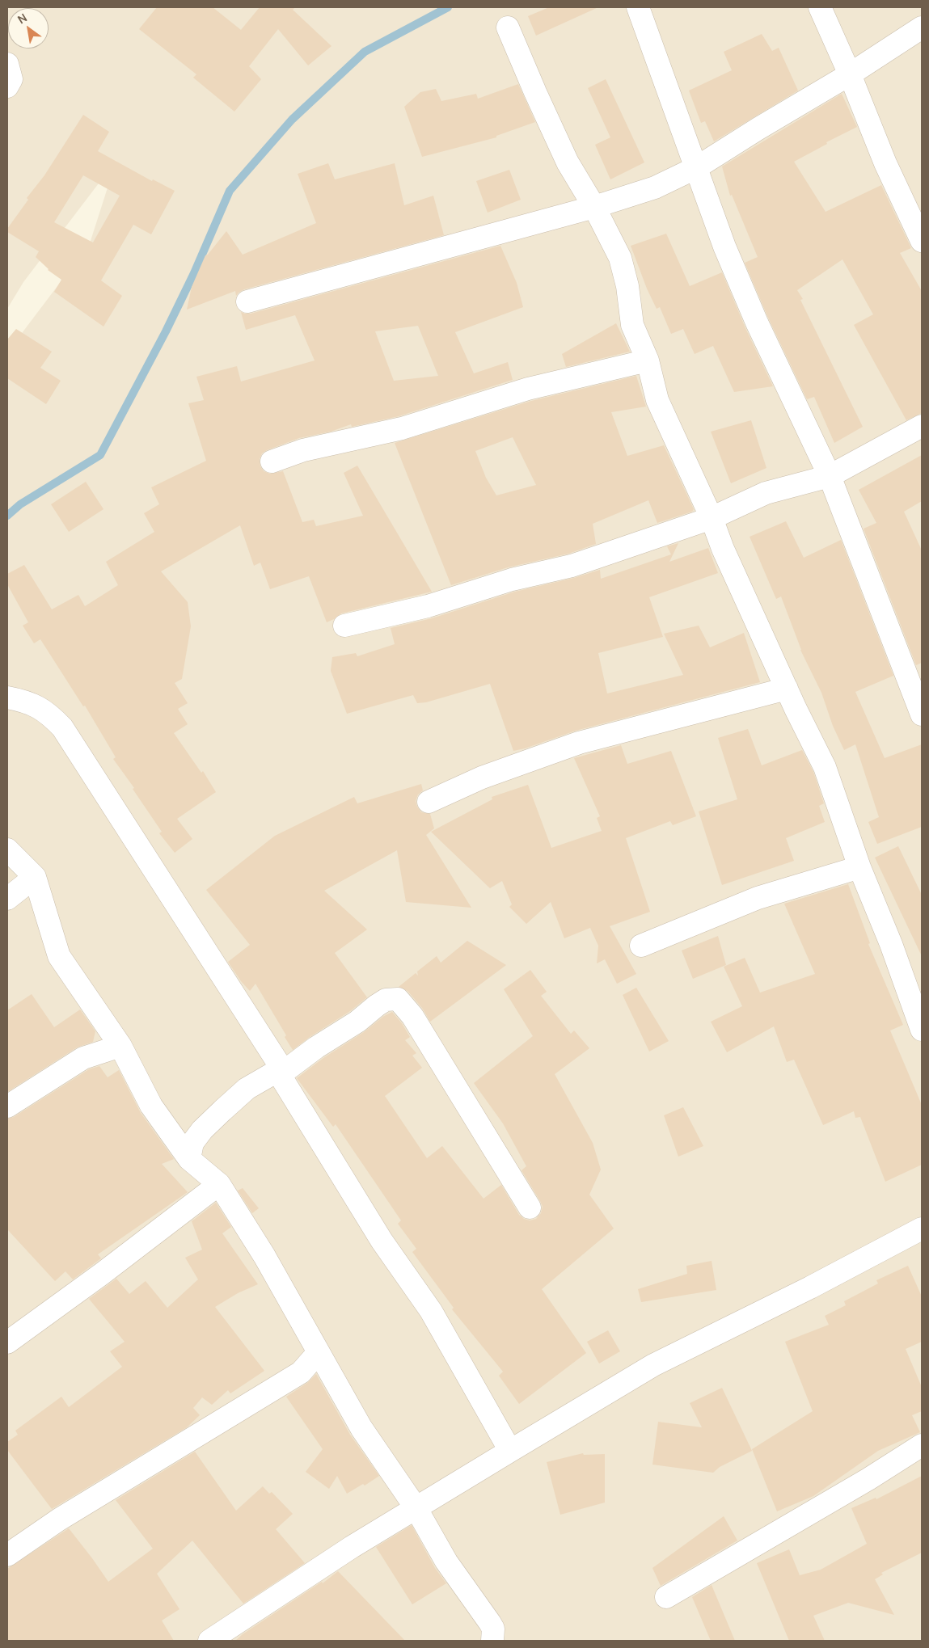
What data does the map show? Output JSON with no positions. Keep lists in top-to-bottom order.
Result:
{
  "north": "top left"
}
